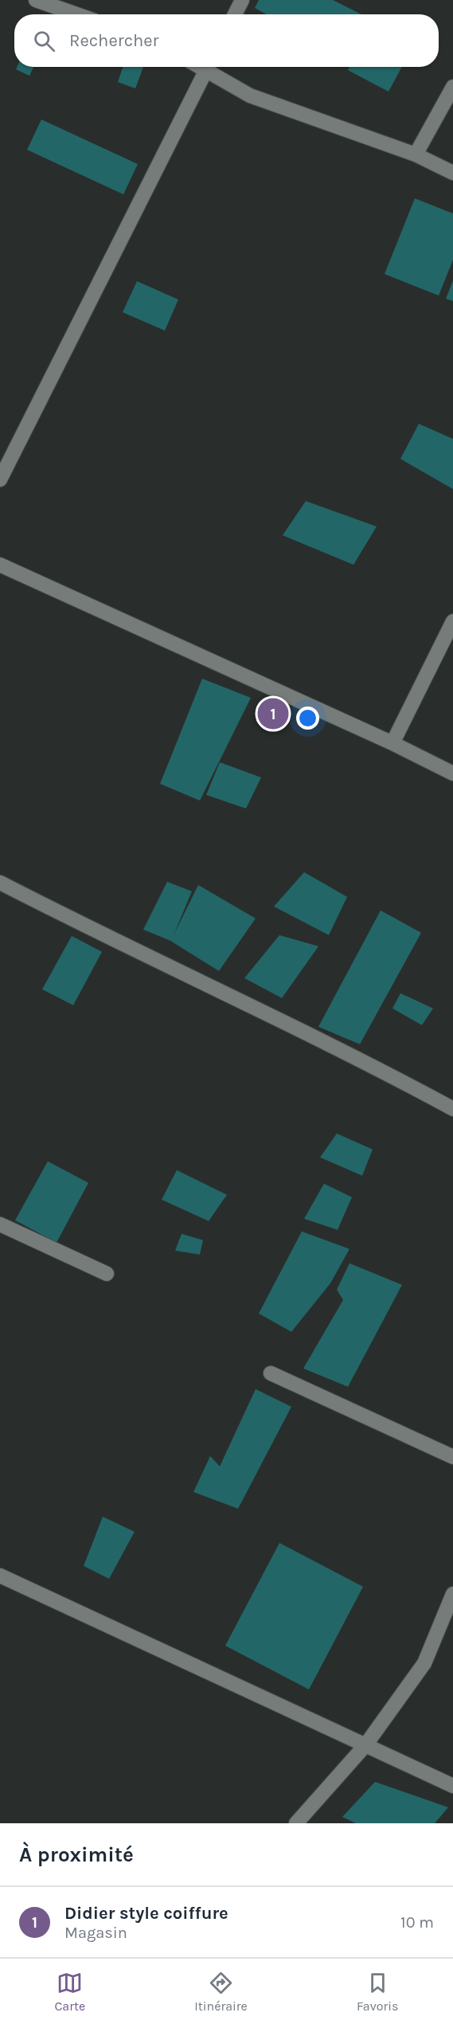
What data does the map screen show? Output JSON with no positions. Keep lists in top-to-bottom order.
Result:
{
  "page": {
    "search": "Rechercher",
    "pins": "1",
    "heading": "À proximité",
    "list": [
      {
        "mark": "1",
        "name": "Didier style coiffure",
        "note": "Magasin",
        "value": "10 m"
      }
    ],
    "nav": ["Carte", "Itinéraire", "Favoris"]
  }
}
